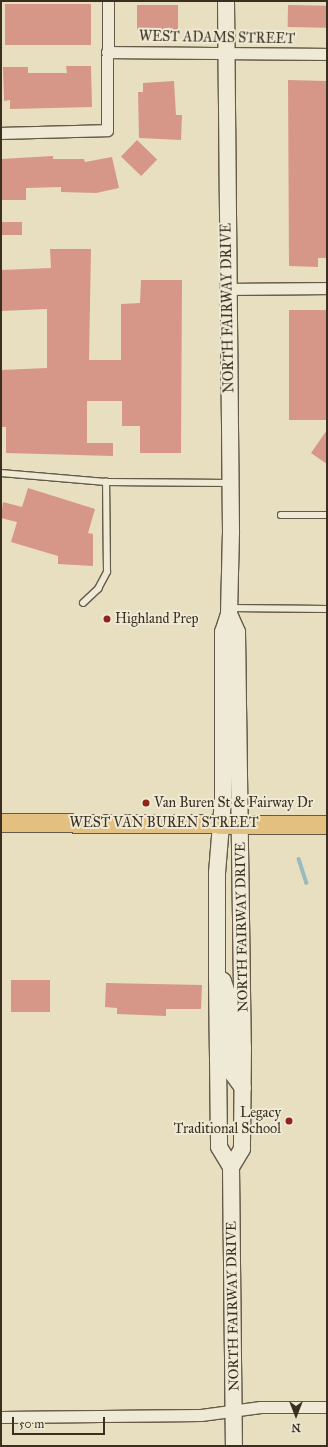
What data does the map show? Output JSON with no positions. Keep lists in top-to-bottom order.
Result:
{
  "streets": {
    "main road": ["WEST VAN BUREN STREET"],
    "street": ["WEST ADAMS STREET", "NORTH FAIRWAY DRIVE"]
  },
  "crossings": [
    ["WEST ADAMS STREET", "NORTH FAIRWAY DRIVE"],
    ["NORTH FAIRWAY DRIVE", "WEST VAN BUREN STREET"]
  ],
  "places": ["Highland Prep", "Van Buren St & Fairway Dr", "Legacy Traditional School"],
  "scale_bar": "50 m",
  "north": "bottom"
}
